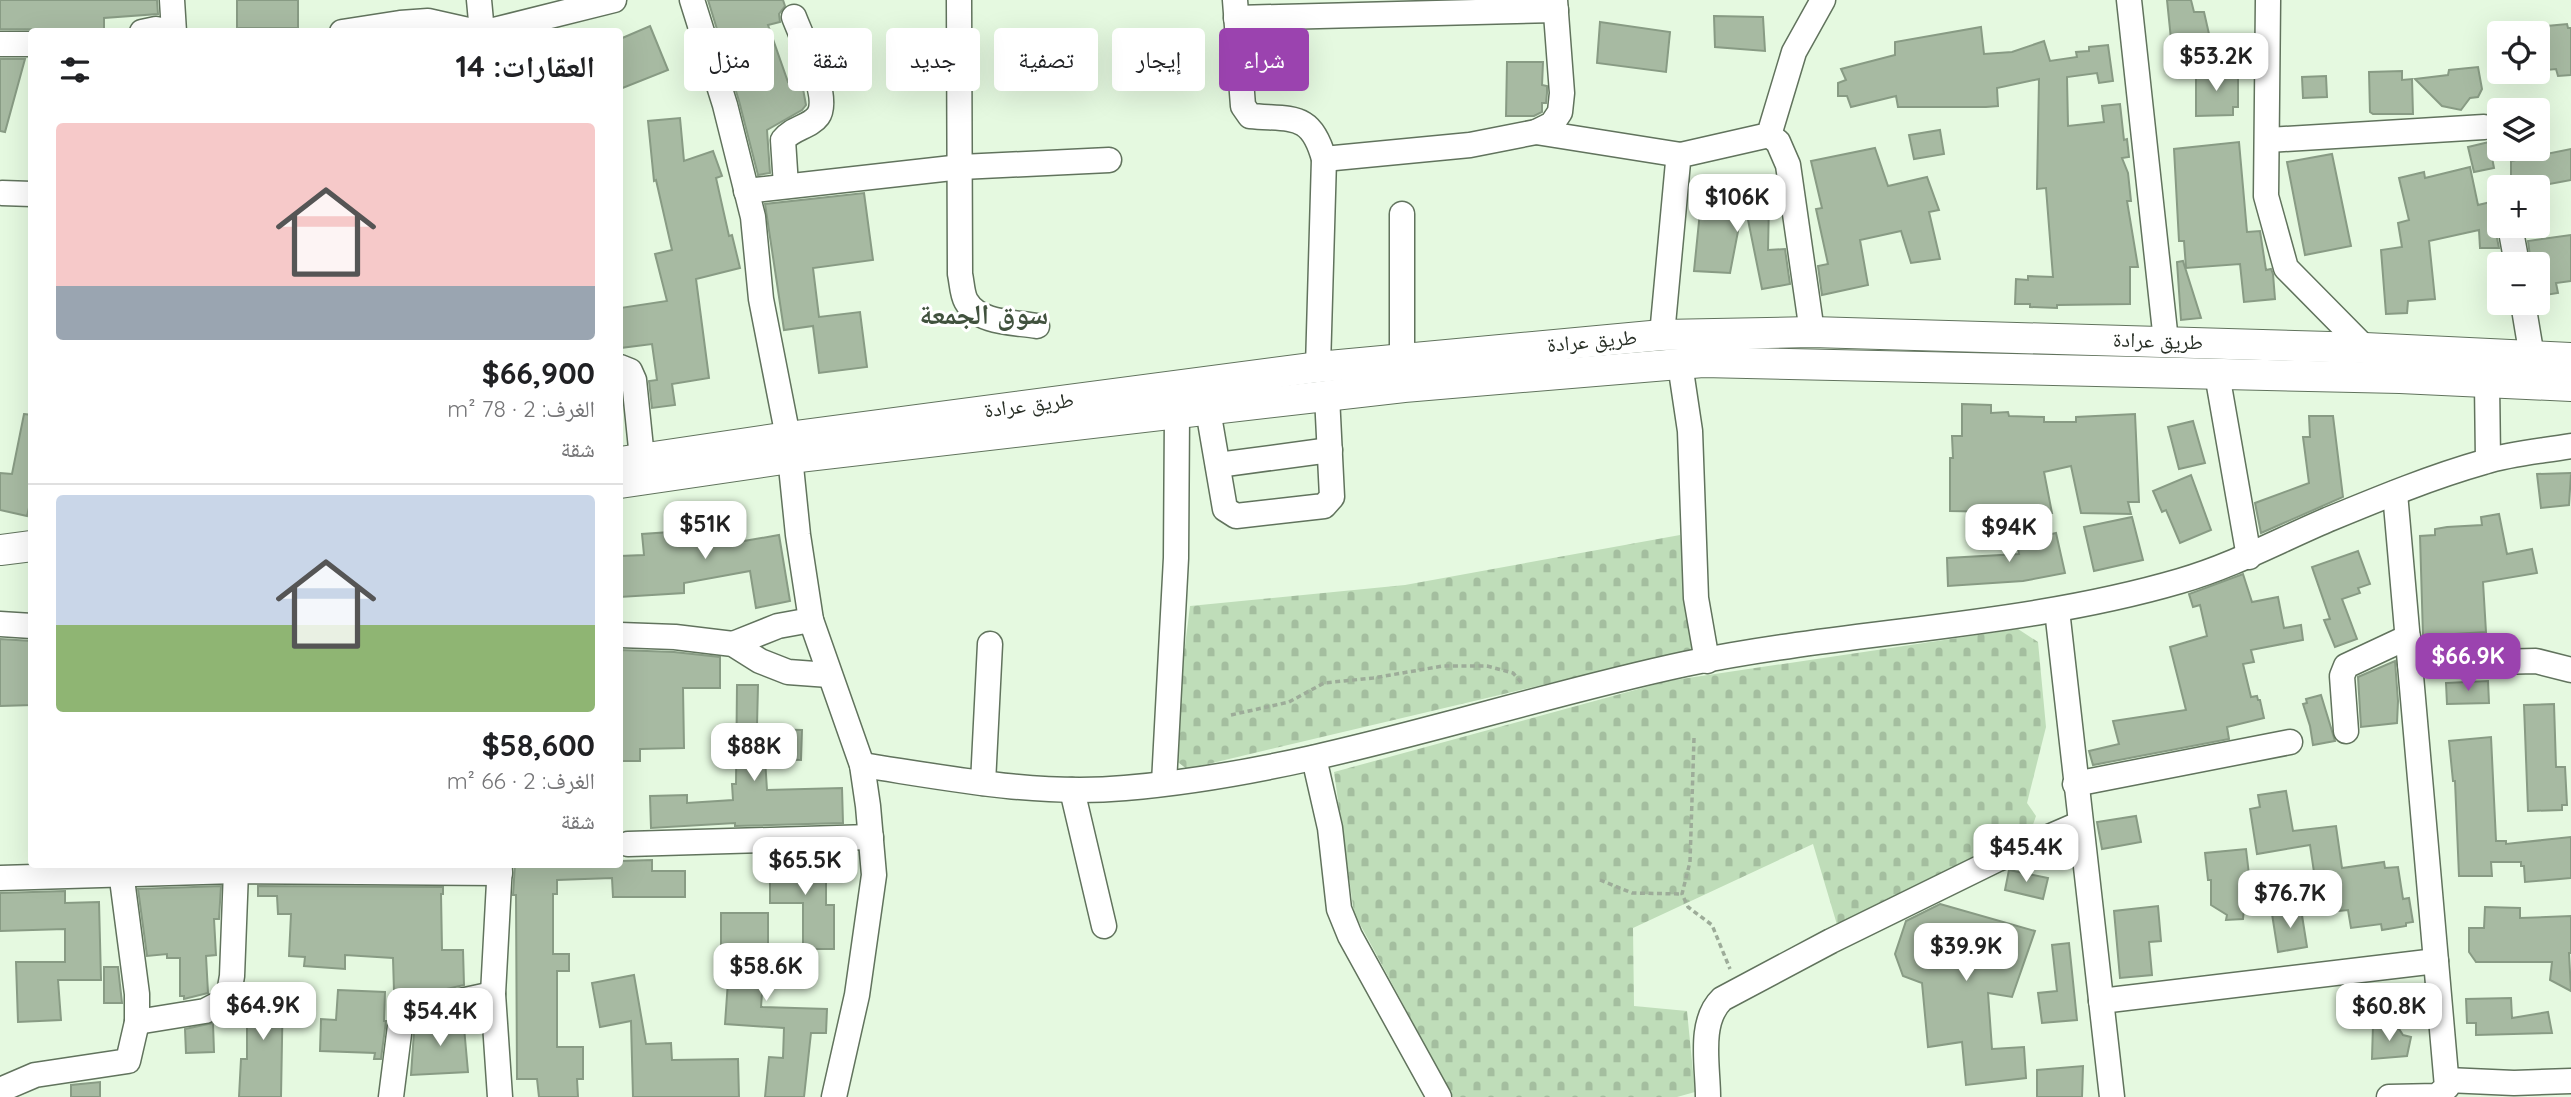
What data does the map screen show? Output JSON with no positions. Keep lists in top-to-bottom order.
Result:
{
  "streets": {
    "main road": ["طريق عرادة"]
  },
  "districts": ["سوق الجمعة"],
  "page": {
    "map_buttons": ["+", "−"],
    "chip": [
      "شراء",
      "إيجار",
      "تصفية",
      "جديد",
      "شقة",
      "منزل"
    ],
    "heading": "العقارات: 14",
    "price": [
      "$53.2K",
      "$106K",
      "$51K",
      "$94K",
      "$66.9K",
      "$88K",
      "$45.4K",
      "$65.5K",
      "$76.7K",
      "$39.9K",
      "$58.6K",
      "$64.9K",
      "$60.8K",
      "$54.4K"
    ],
    "list": [
      {
        "name": "$66,900",
        "note": "الغرف: 2 · 78 m² · شقة"
      },
      {
        "name": "$58,600",
        "note": "الغرف: 2 · 66 m² · شقة"
      }
    ]
  }
}
